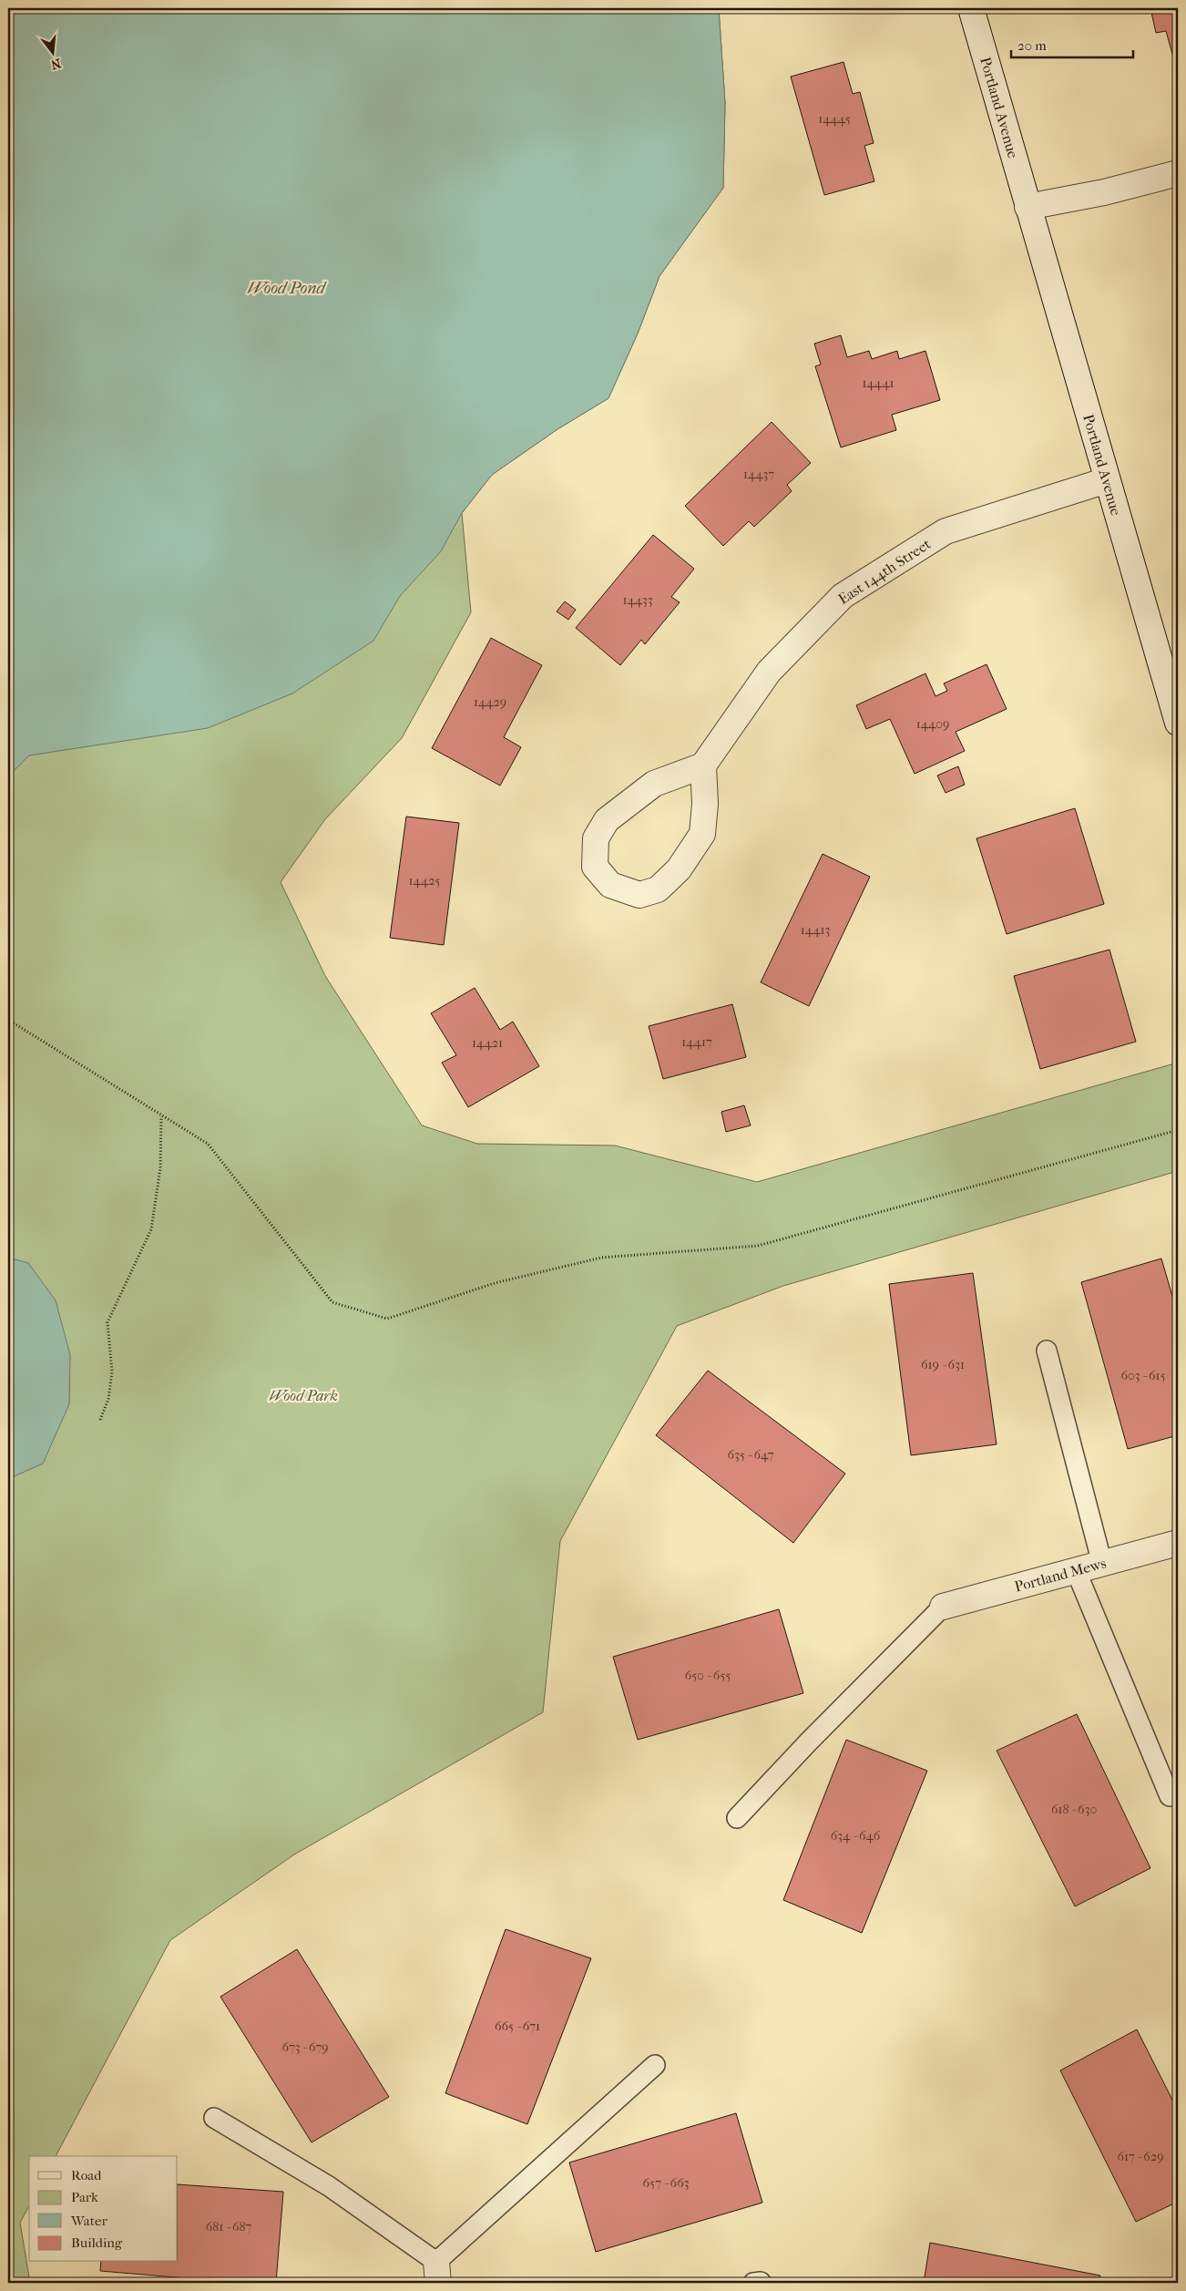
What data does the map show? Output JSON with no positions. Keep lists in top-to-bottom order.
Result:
{
  "streets": {
    "street": ["Portland Avenue", "East 144th Street", "Portland Mews"]
  },
  "crossings": [
    ["Portland Avenue", "East 144th Street"]
  ],
  "water": ["Wood Pond"],
  "parks": ["Wood Park"],
  "house_numbers": [
    "14445",
    "14441",
    "14437",
    "14433",
    "14429",
    "14409",
    "14425",
    "14413",
    "14417",
    "14421",
    "619 - 631",
    "603 - 615",
    "635 - 647",
    "650 - 655",
    "618 - 630",
    "634 - 646",
    "665 - 671",
    "673 - 679",
    "617 - 629",
    "657 - 663",
    "681 - 687"
  ],
  "legend": [
    "Road",
    "Park",
    "Water",
    "Building"
  ],
  "scale_bar": "20 m",
  "north": "bottom"
}
